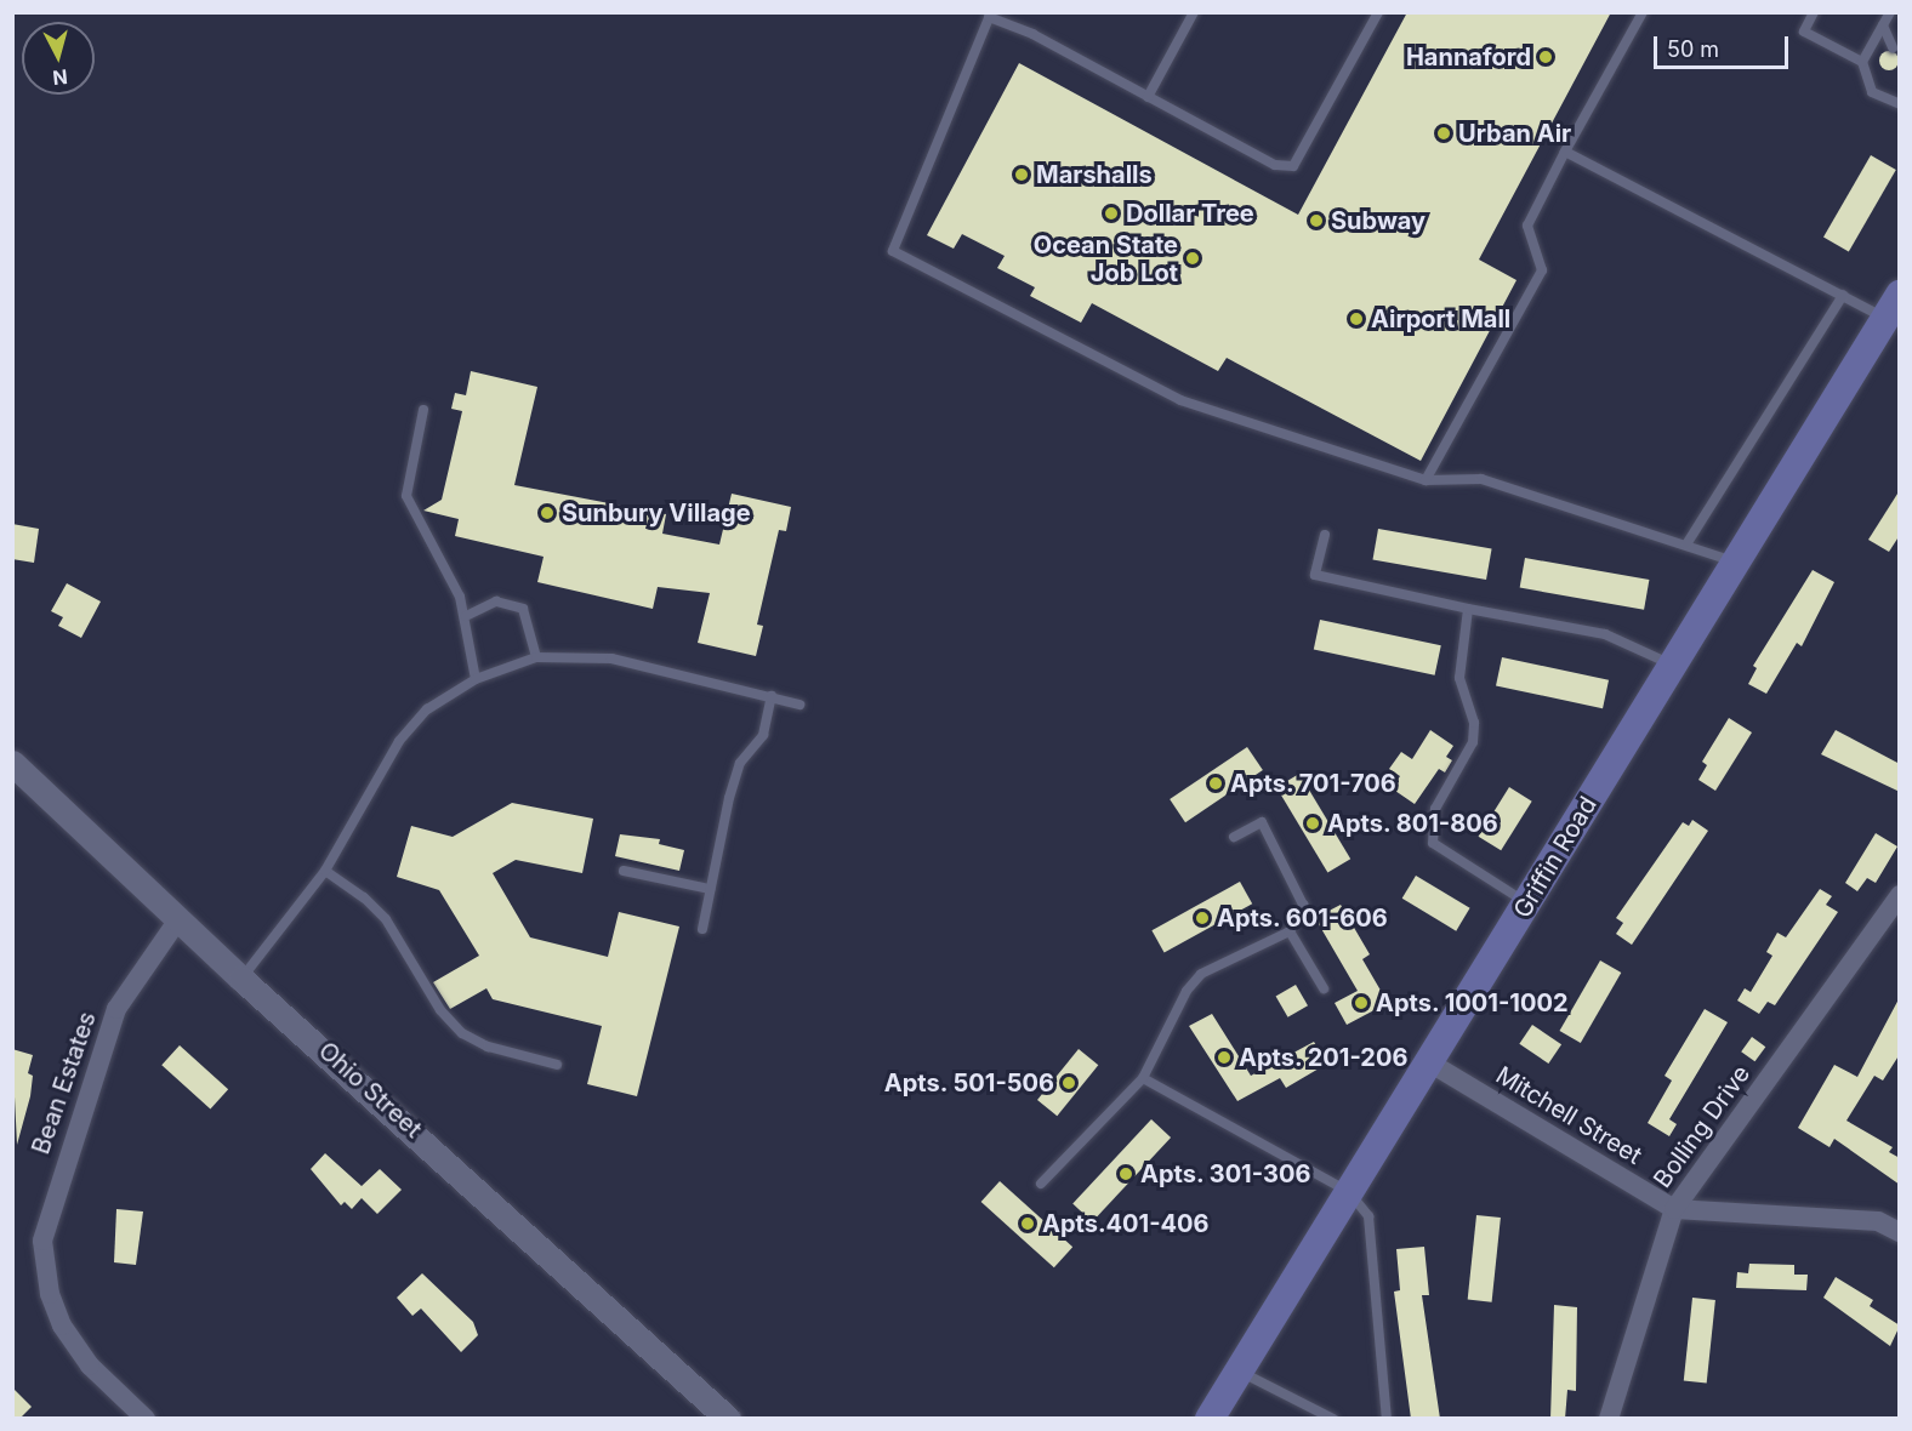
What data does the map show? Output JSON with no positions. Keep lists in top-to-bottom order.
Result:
{
  "streets": {
    "main road": ["Griffin Road"],
    "street": [
      "Bean Estates",
      "Ohio Street",
      "Mitchell Street",
      "Bolling Drive"
    ]
  },
  "crossings": [
    ["Griffin Road", "Mitchell Street"],
    ["Bean Estates", "Ohio Street"],
    ["Mitchell Street", "Bolling Drive"]
  ],
  "places": [
    "Hannaford",
    "Urban Air",
    "Marshalls",
    "Dollar Tree",
    "Subway",
    "Ocean State Job Lot",
    "Airport Mall",
    "Sunbury Village",
    "Apts. 701-706",
    "Apts. 801-806",
    "Apts. 601-606",
    "Apts. 1001-1002",
    "Apts. 201-206",
    "Apts. 501-506",
    "Apts. 301-306",
    "Apts.401-406"
  ],
  "scale_bar": "50 m",
  "north": "bottom"
}
